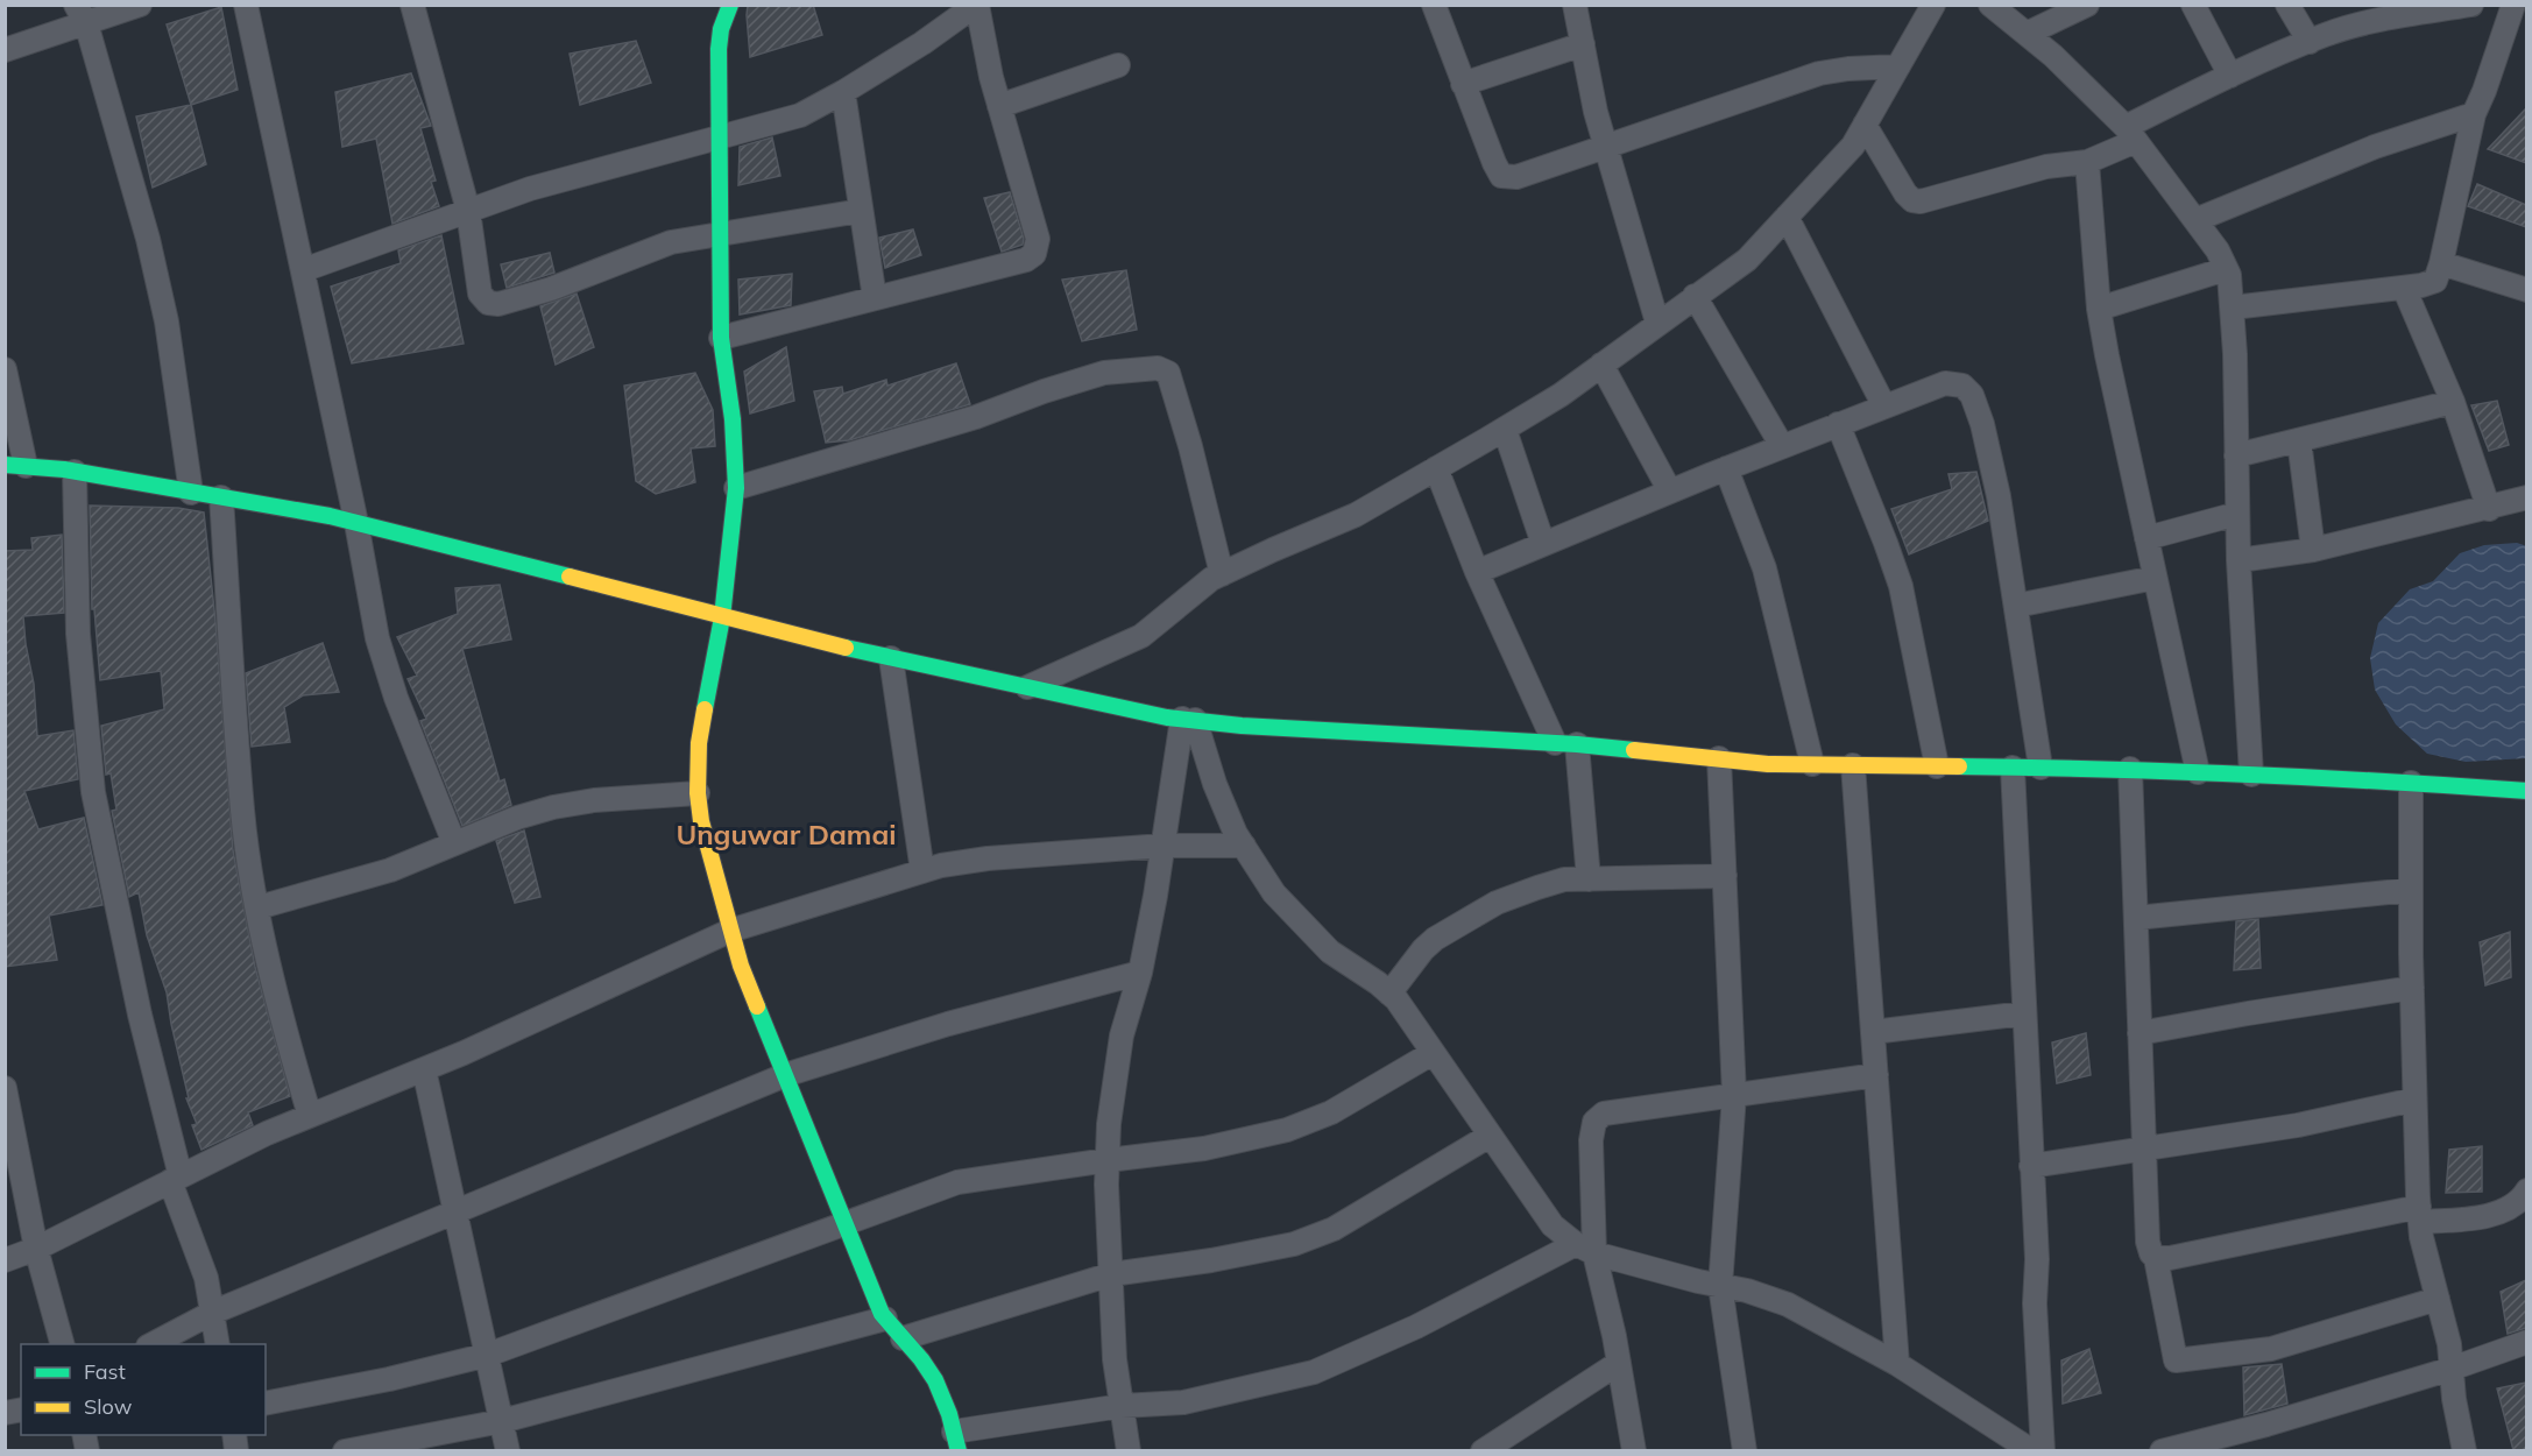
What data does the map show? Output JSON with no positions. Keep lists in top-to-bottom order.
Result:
{
  "districts": ["Unguwar Damai"],
  "legend": ["Fast", "Slow"]
}
